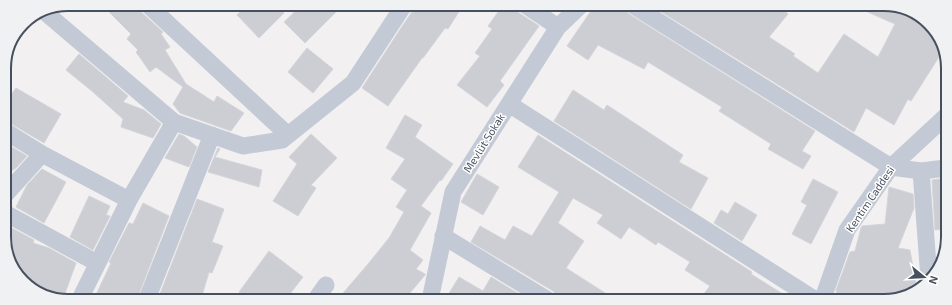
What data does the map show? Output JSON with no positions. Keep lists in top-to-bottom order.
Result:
{
  "streets": {
    "street": ["Mevlüt Sokak", "Kentim Caddesi"]
  },
  "north": "right"
}
